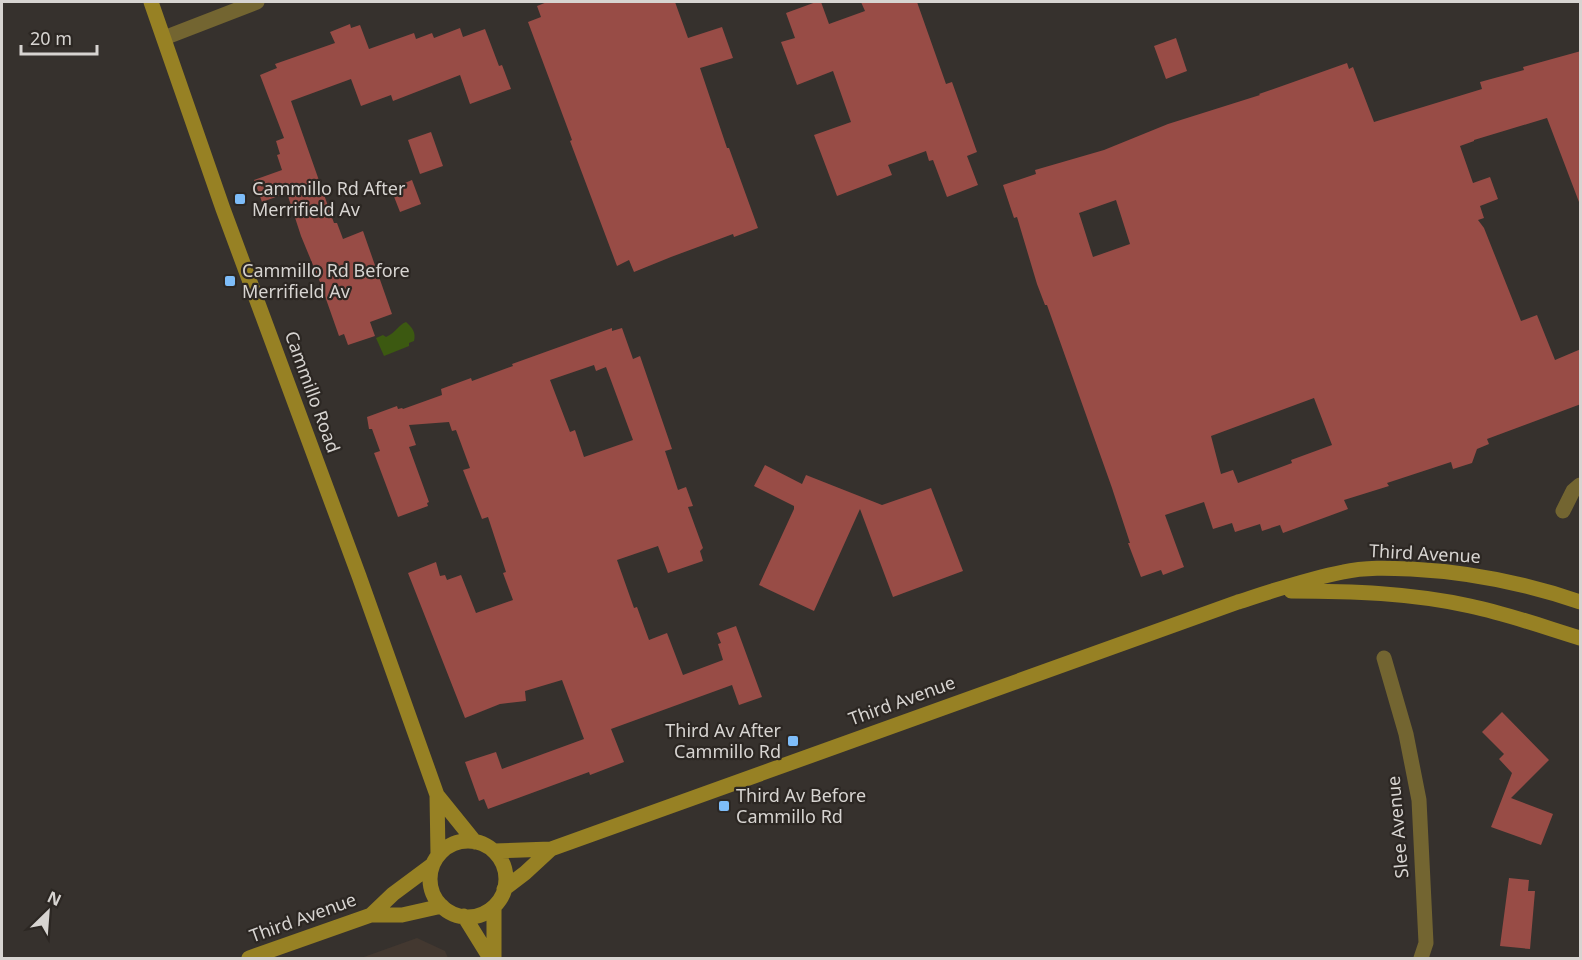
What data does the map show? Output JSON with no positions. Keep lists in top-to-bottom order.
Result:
{
  "streets": {
    "main road": ["Cammillo Road", "Third Avenue"],
    "street": ["Slee Avenue"]
  },
  "crossings": [
    ["Cammillo Road", "Third Avenue"]
  ],
  "places": {
    "transit": [
      "Cammillo Rd After Merrifield Av",
      "Cammillo Rd Before Merrifield Av",
      "Third Av After Cammillo Rd",
      "Third Av Before Cammillo Rd"
    ]
  },
  "scale_bar": "20 m",
  "north": "top right"
}
